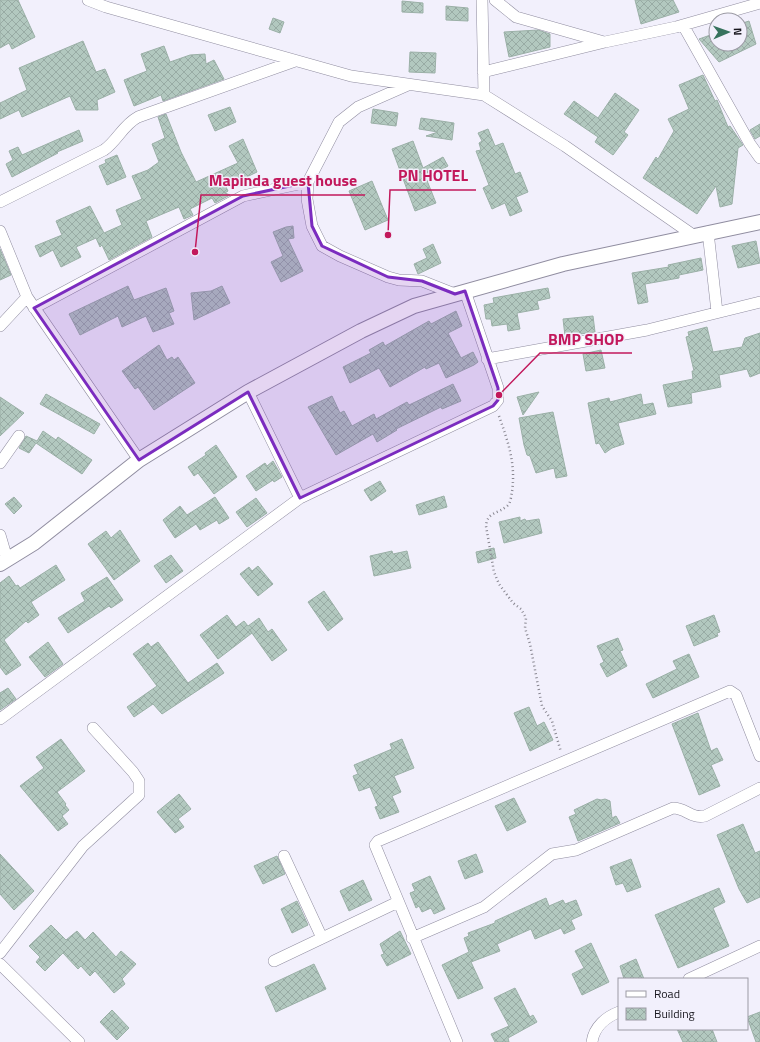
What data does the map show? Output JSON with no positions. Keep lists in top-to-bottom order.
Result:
{
  "places": ["PN HOTEL", "Mapinda guest house", "BMP SHOP"],
  "legend": ["Road", "Building"],
  "north": "right"
}
